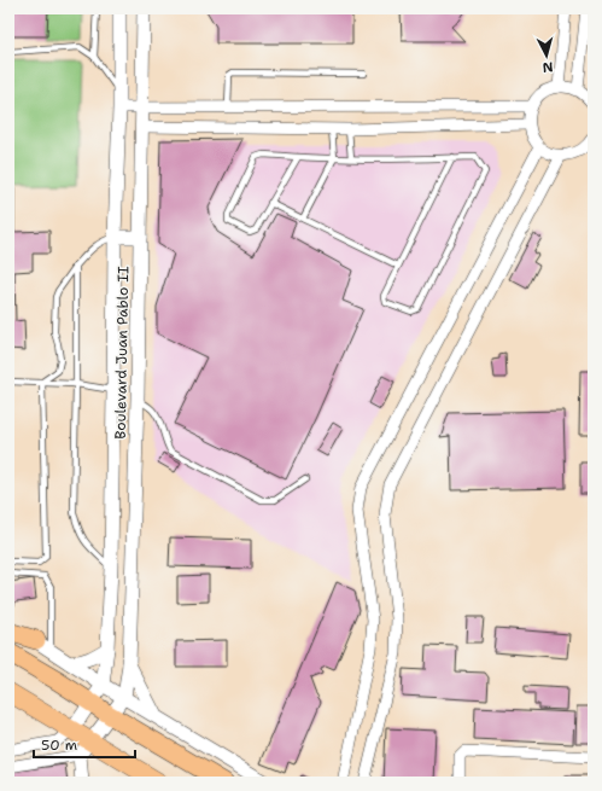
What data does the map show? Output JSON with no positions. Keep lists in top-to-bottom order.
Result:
{
  "streets": {
    "street": ["Boulevard Juan Pablo II"]
  },
  "scale_bar": "50 m",
  "north": "bottom"
}
